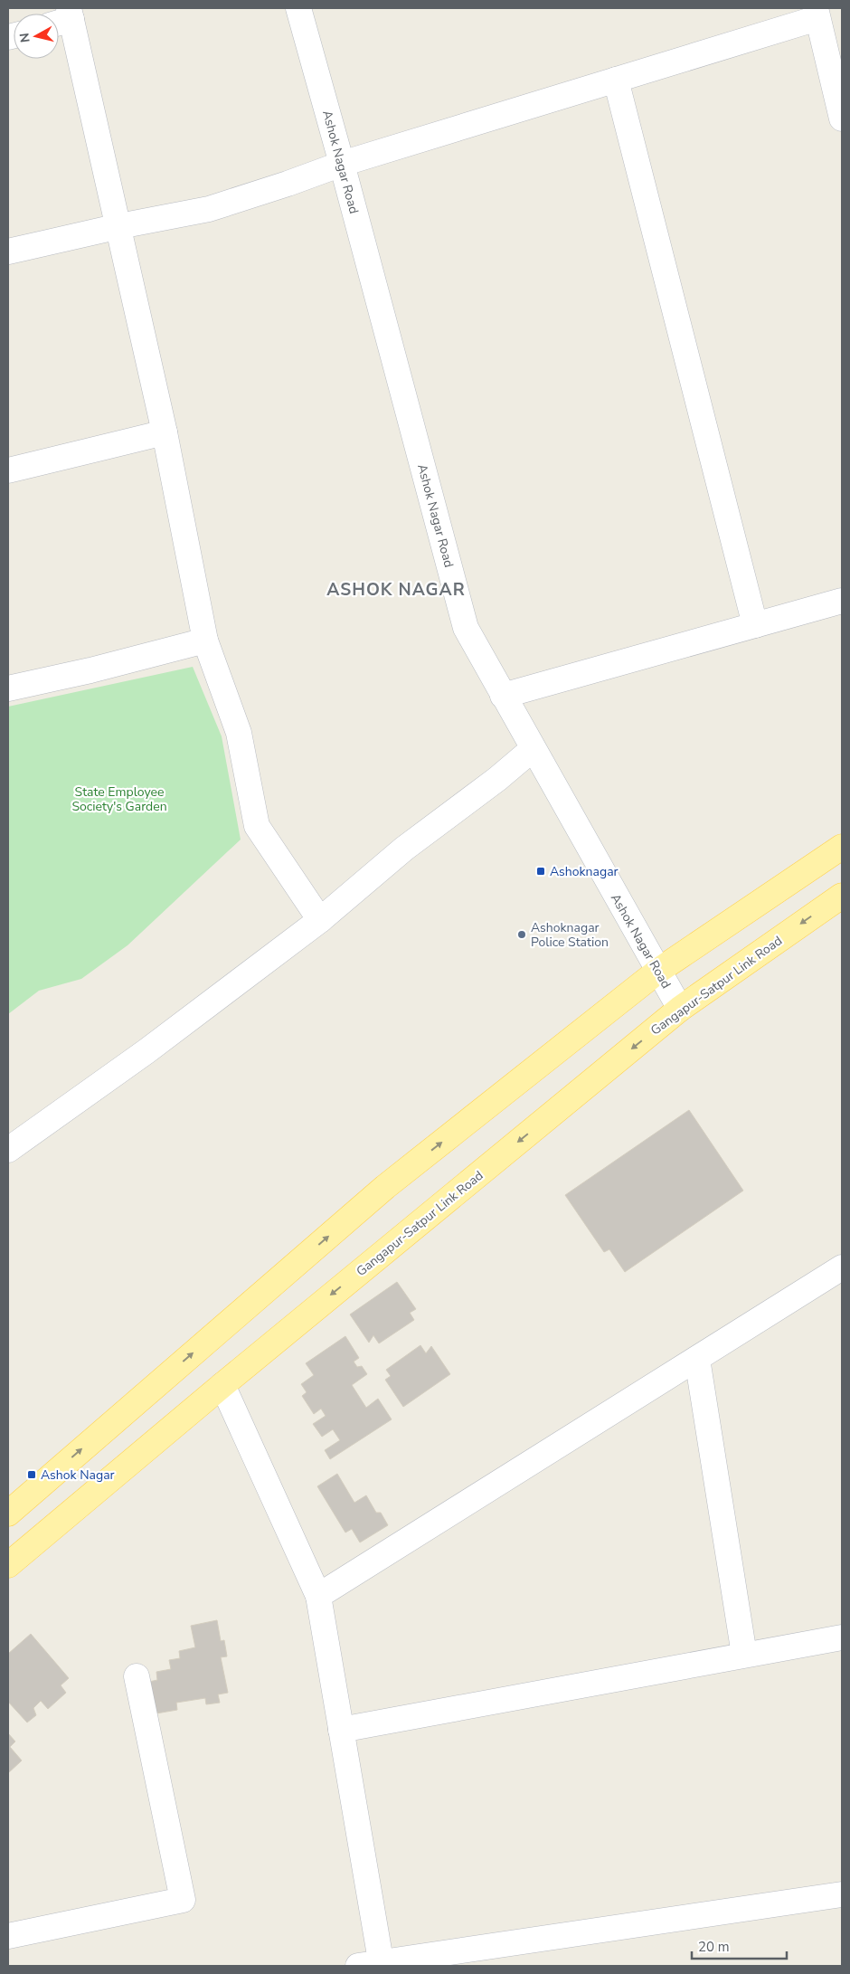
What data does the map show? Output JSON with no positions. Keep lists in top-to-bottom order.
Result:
{
  "streets": {
    "main road": ["Gangapur-Satpur Link Road"],
    "street": ["Ashok Nagar Road"]
  },
  "crossings": [
    ["Ashok Nagar Road", "Gangapur-Satpur Link Road"]
  ],
  "districts": ["ASHOK NAGAR"],
  "parks": ["State Employee Society's Garden"],
  "places": {
    "transit": ["Ashoknagar", "Ashok Nagar"],
    "other": ["Ashoknagar Police Station"]
  },
  "scale_bar": "20 m",
  "north": "left"
}
